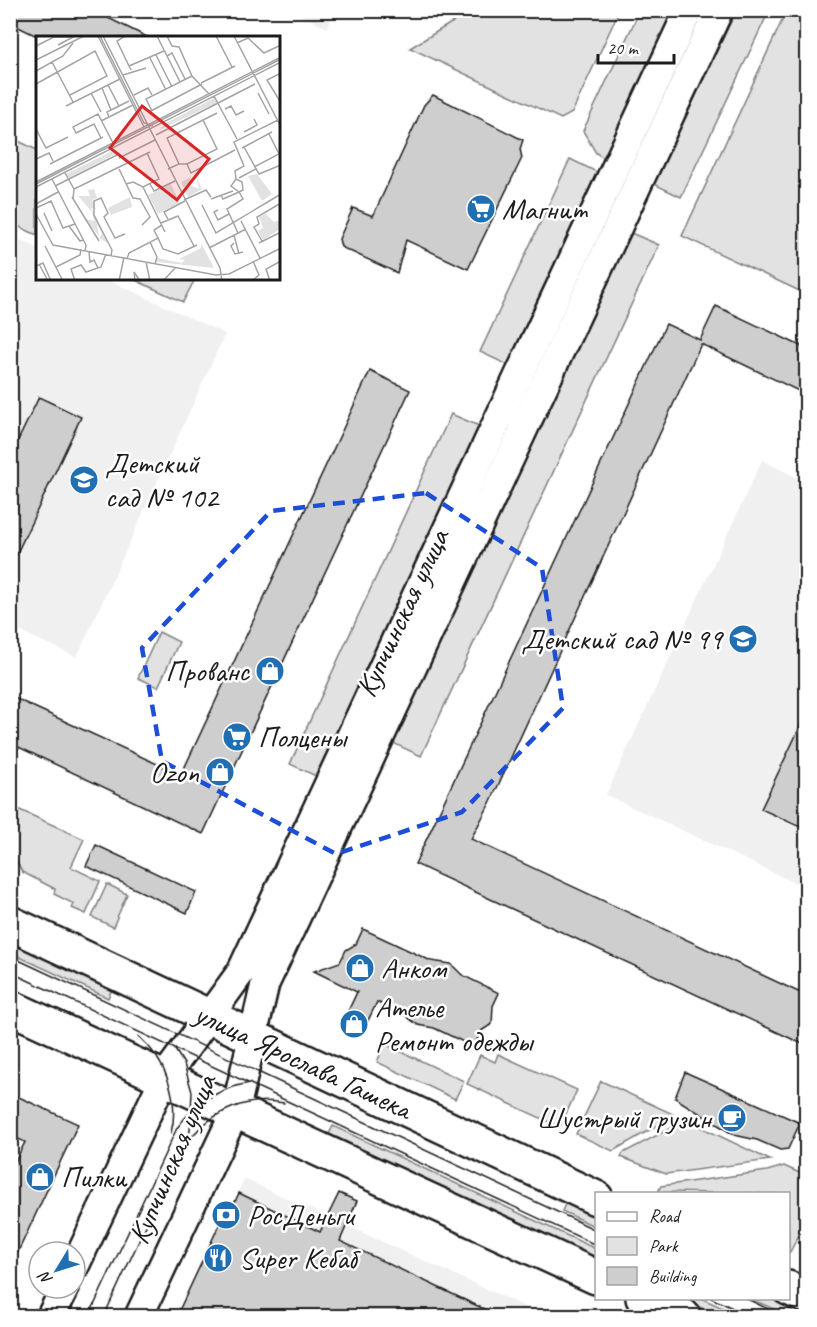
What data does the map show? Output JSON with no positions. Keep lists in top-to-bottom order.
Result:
{
  "streets": {
    "street": ["Купчинская улица", "улица Ярослава Гашека"]
  },
  "crossings": [
    ["Купчинская улица", "улица Ярослава Гашека"]
  ],
  "places": {
    "supermarket": ["Магнит", "Полцены"],
    "school or university": ["Детский сад № 102", "Детский сад № 99"],
    "shop": [
      "Прованс",
      "Ozon",
      "Анком",
      "Ателье Ремонт одежды",
      "Пилки"
    ],
    "cafe": ["Шустрый грузин"],
    "bank": ["РосДеньги"],
    "restaurant": ["Super Кебаб"]
  },
  "legend": ["Road", "Park", "Building"],
  "scale_bar": "20 m",
  "north": "bottom left"
}
